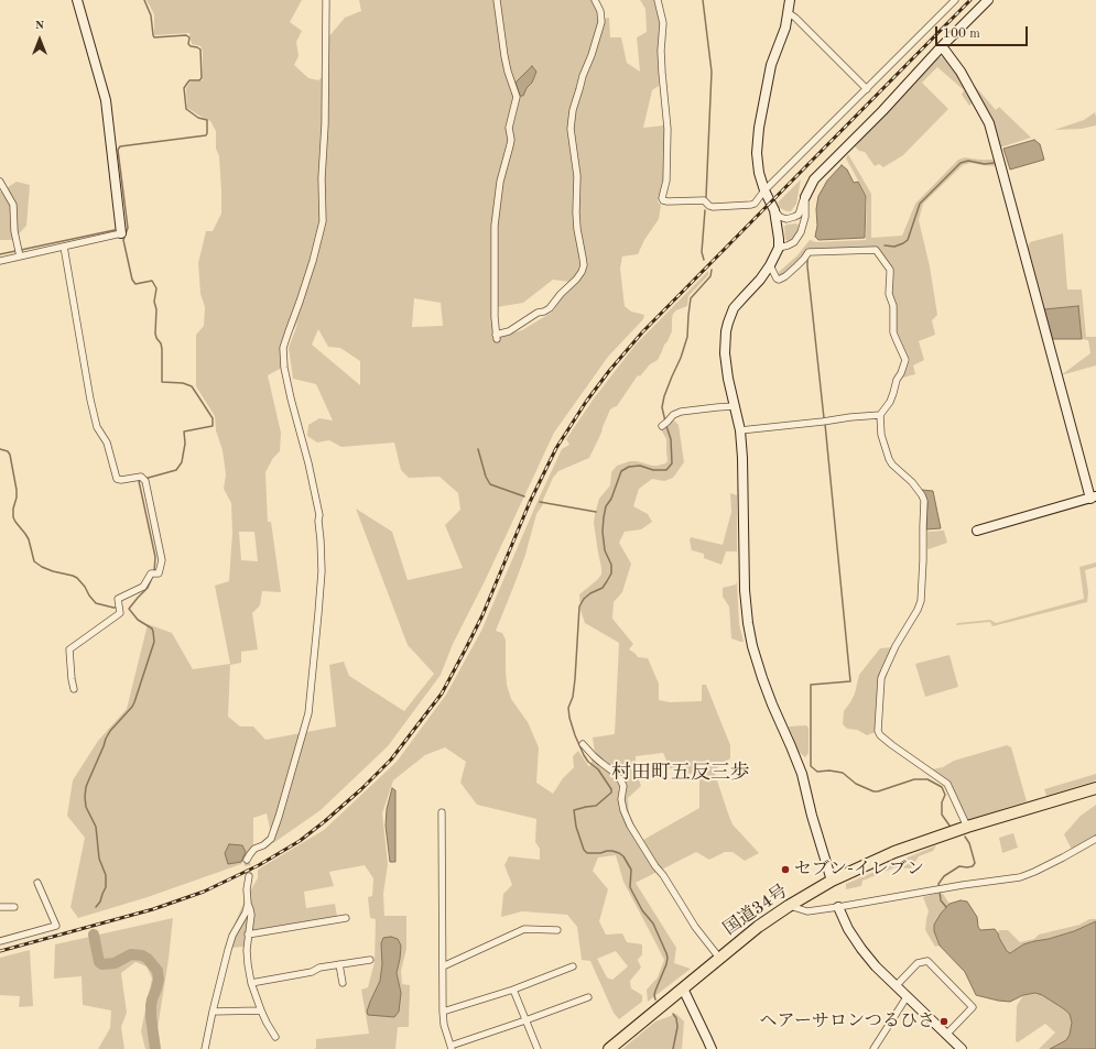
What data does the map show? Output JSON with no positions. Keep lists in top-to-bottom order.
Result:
{
  "streets": {
    "highway": ["国道34号"]
  },
  "districts": ["村田町五反三歩"],
  "places": ["セブン-イレブン", "ヘアーサロンつるひさ"],
  "scale_bar": "100 m",
  "north": "top"
}
